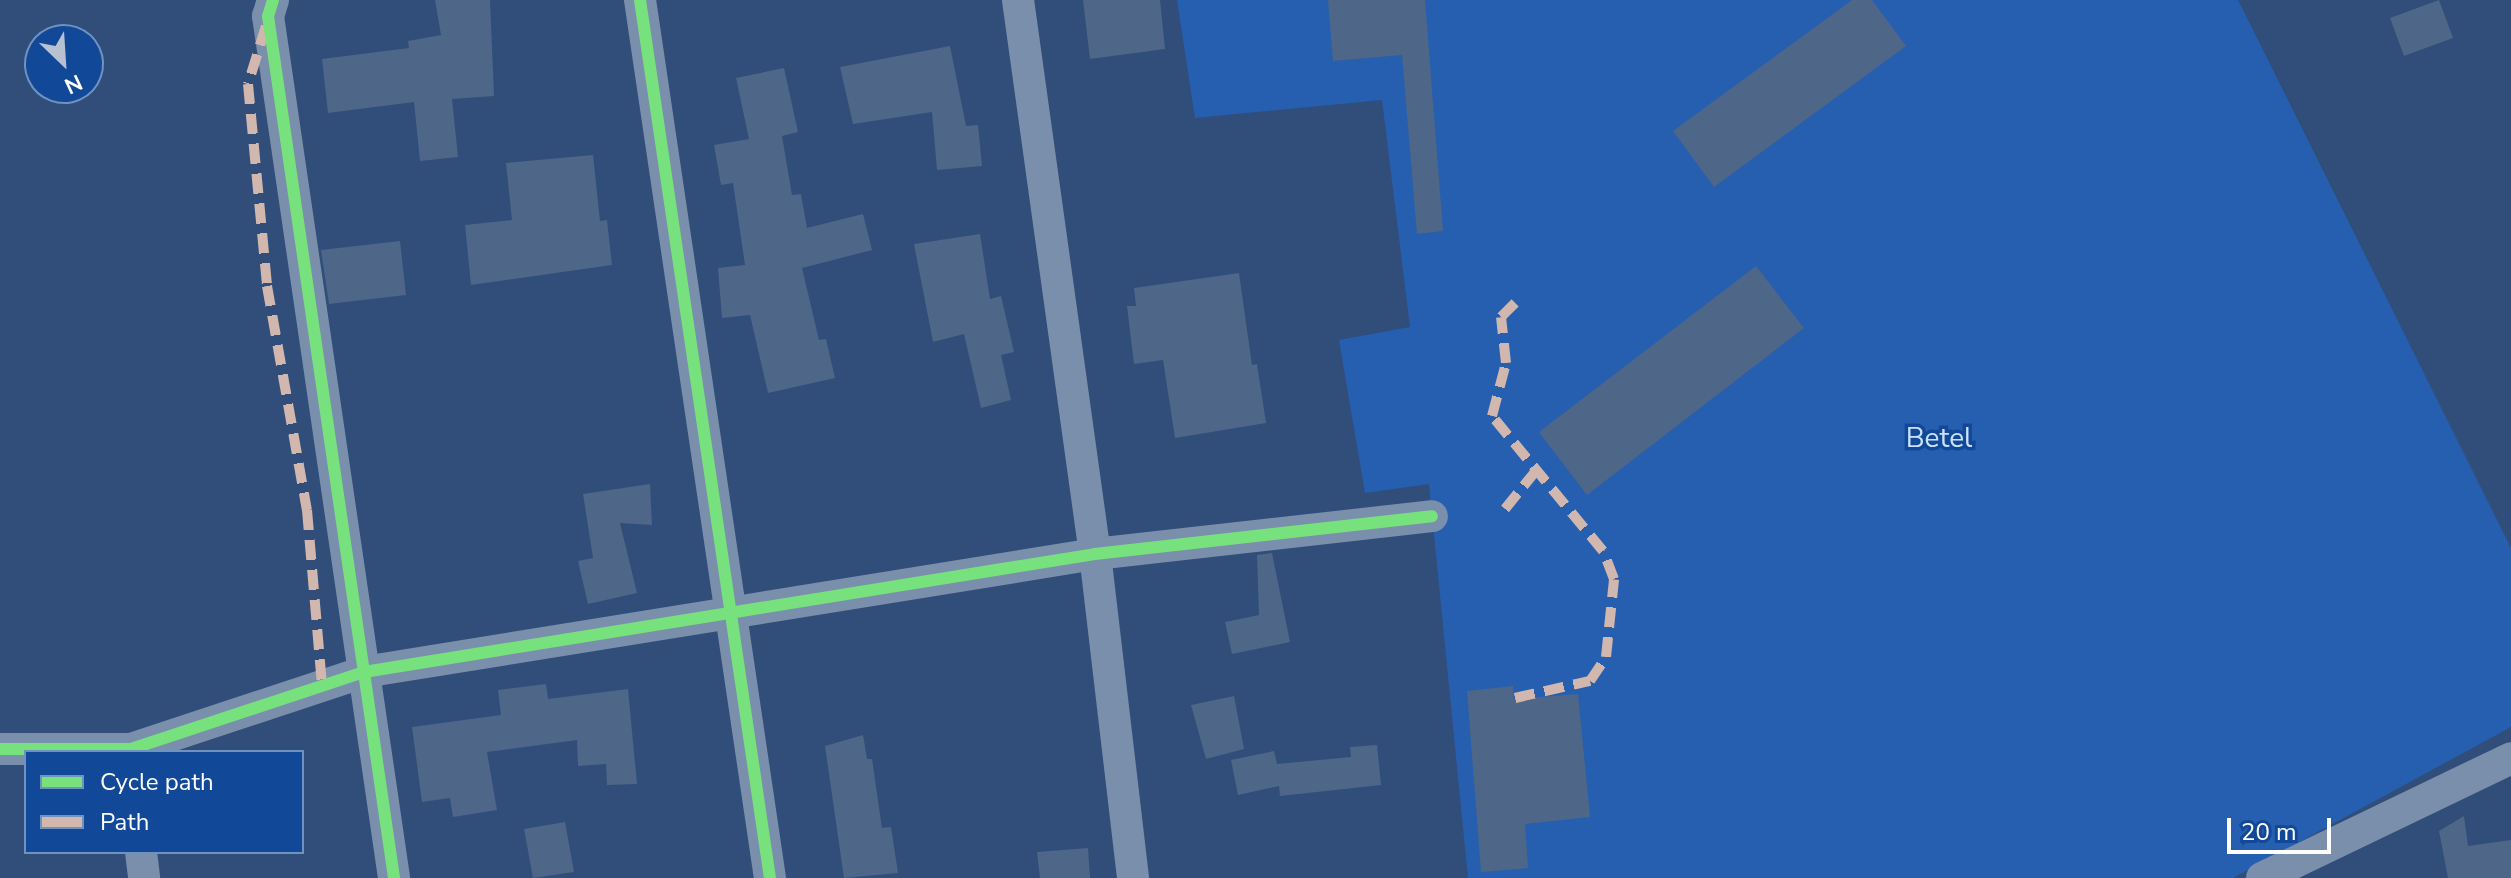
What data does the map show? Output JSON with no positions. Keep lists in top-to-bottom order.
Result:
{
  "parks": ["Betel"],
  "legend": ["Cycle path", "Path"],
  "scale_bar": "20 m",
  "north": "bottom right"
}
